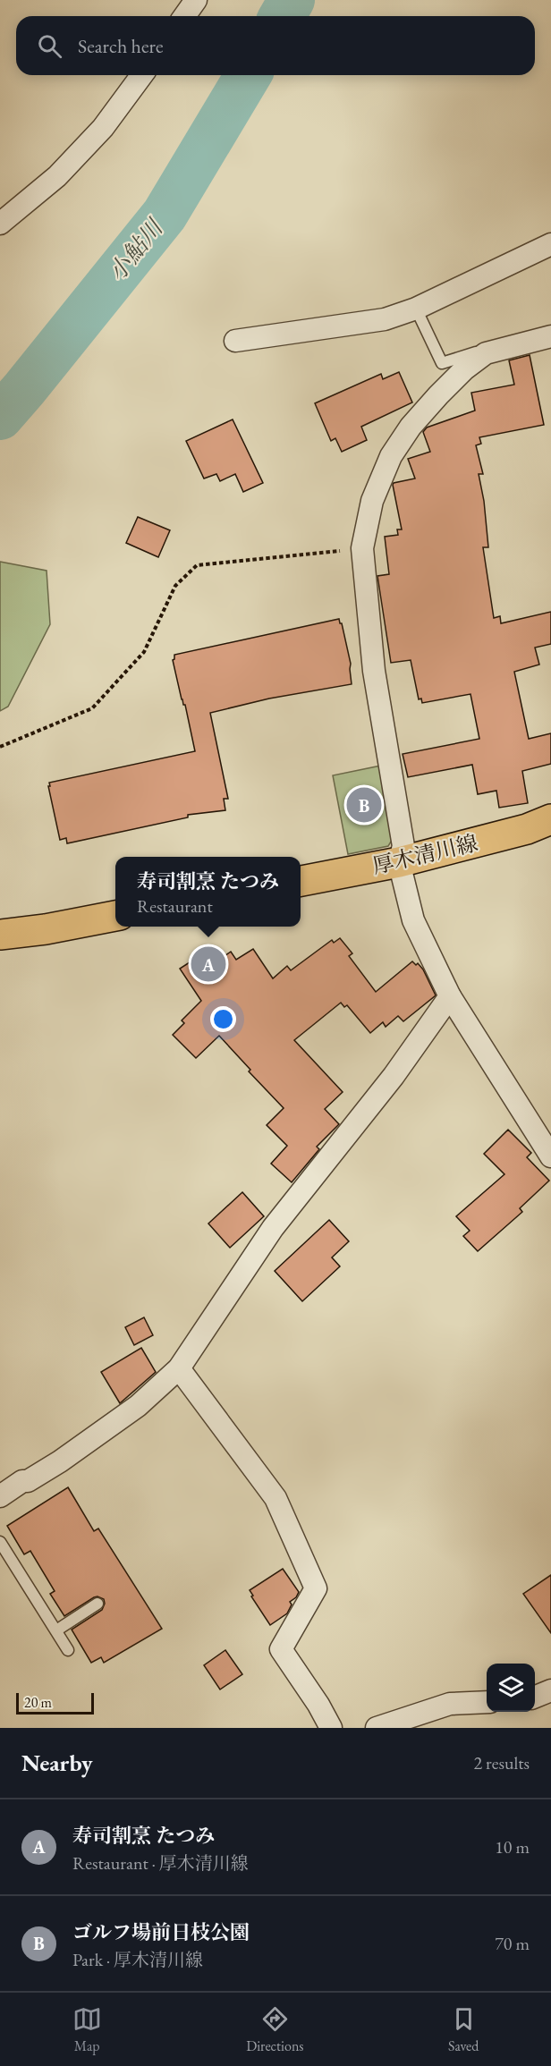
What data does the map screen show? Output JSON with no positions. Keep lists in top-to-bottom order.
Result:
{
  "streets": {
    "main road": ["厚木清川線"]
  },
  "water": ["小鮎川"],
  "scale_bar": "20 m",
  "page": {
    "search": "Search here",
    "pins": ["B", "A"],
    "popup": ["寿司割烹 たつみ", "Restaurant"],
    "scale": "20 m",
    "heading": ["Nearby", "2 results"],
    "list": [
      {
        "mark": "A",
        "name": "寿司割烹 たつみ",
        "note": "Restaurant · 厚木清川線",
        "value": "10 m"
      },
      {
        "mark": "B",
        "name": "ゴルフ場前日枝公園",
        "note": "Park · 厚木清川線",
        "value": "70 m"
      }
    ],
    "nav": ["Map", "Directions", "Saved"]
  }
}
